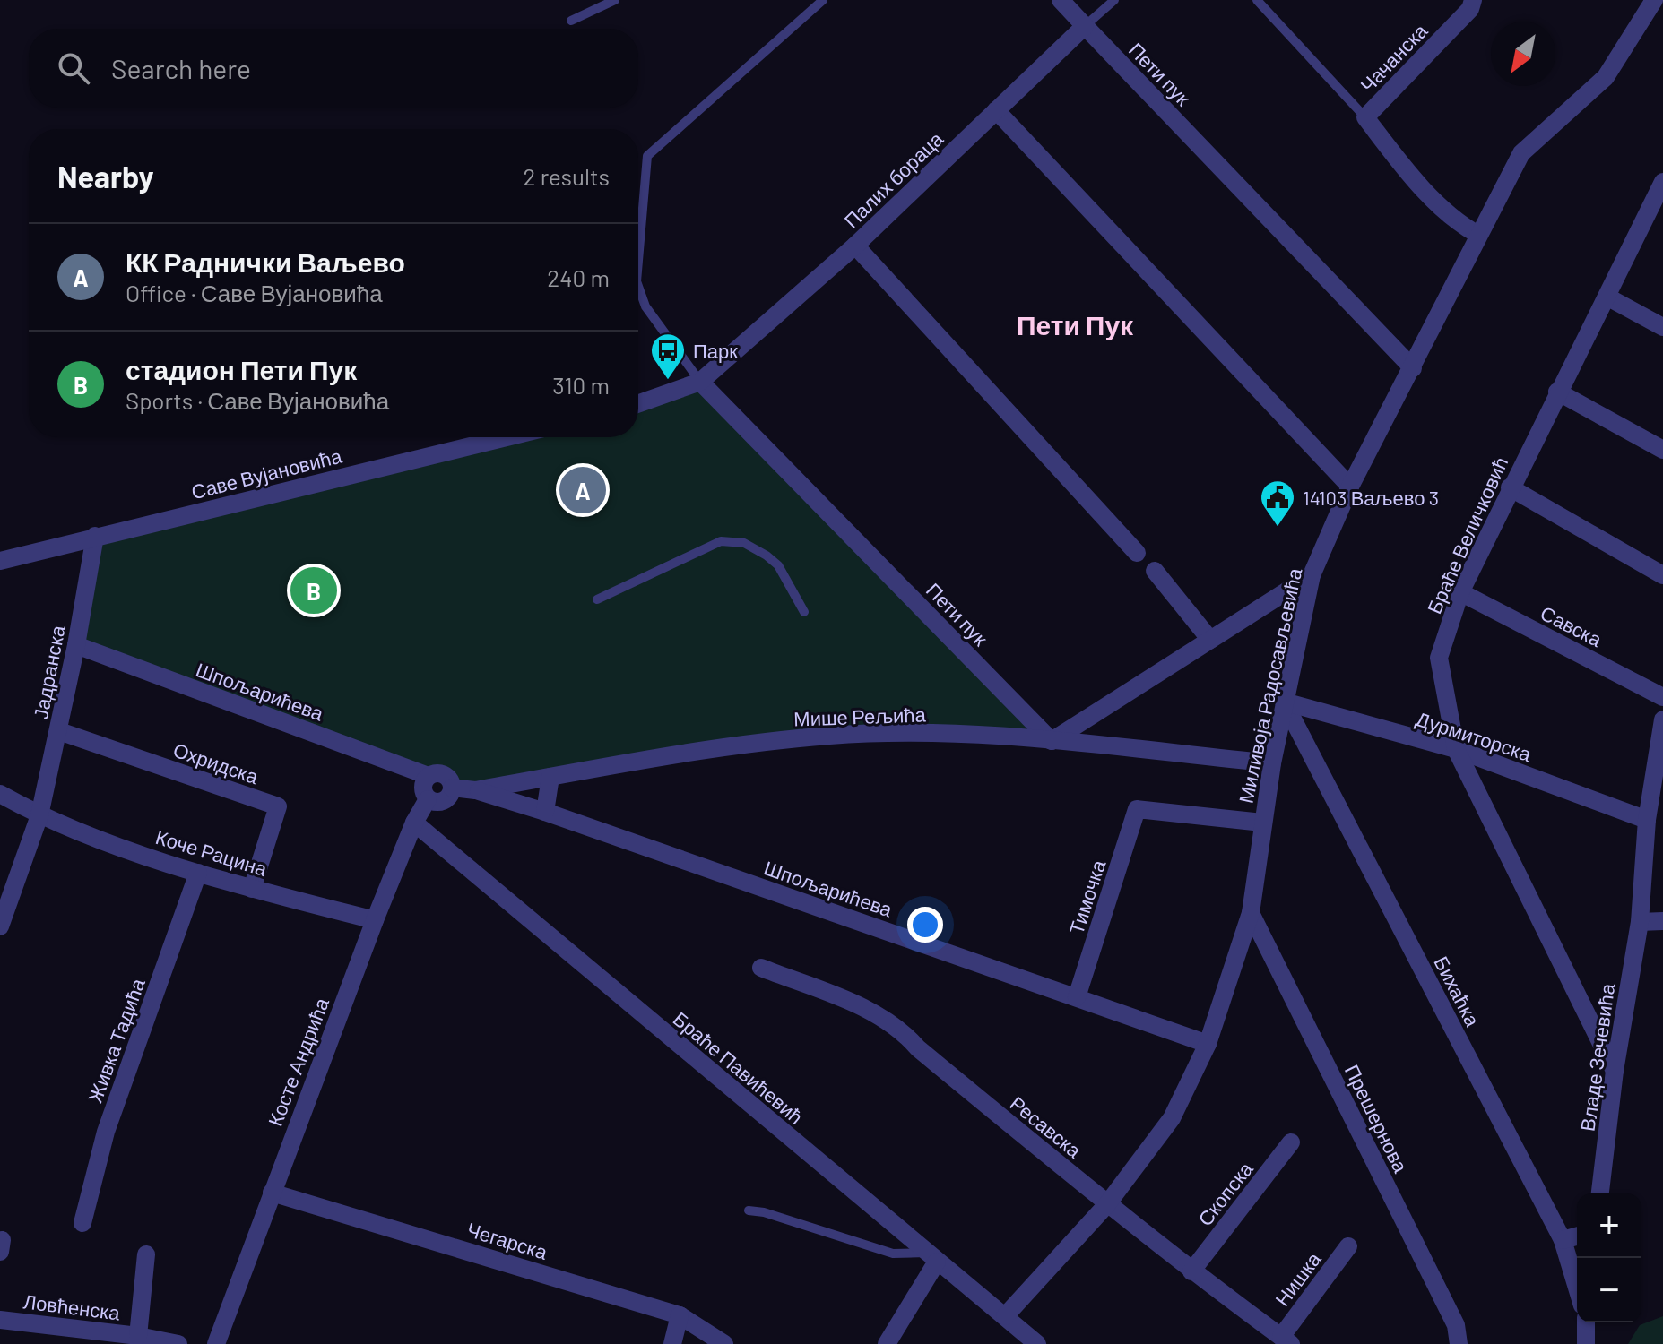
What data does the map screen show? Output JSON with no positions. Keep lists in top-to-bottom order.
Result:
{
  "streets": {
    "street": [
      "Чачанска",
      "Пети пук",
      "Палих бораца",
      "Саве Вујановића",
      "Браће Величковић",
      "Савска",
      "Јадранска",
      "Миливоја Радосављевића",
      "Шпољарићева",
      "Мише Рељића",
      "Дурмиторска",
      "Охридска",
      "Коче Рацина",
      "Тимочка",
      "Бихаћка",
      "Живка Тадића",
      "Владе Зечевића",
      "Косте Андрића",
      "Браће Павићевић",
      "Прешернова",
      "Ресавска",
      "Скопска",
      "Чегарска",
      "Нишка",
      "Ловћенска"
    ]
  },
  "crossings": [
    ["Чачанска", "Миливоја Радосављевића"],
    ["Пети пук", "Палих бораца"],
    ["Пети пук", "Миливоја Радосављевића"],
    ["Пети пук", "Мише Рељића"],
    ["Саве Вујановића", "Јадранска"],
    ["Браће Величковић", "Савска"],
    ["Браће Величковић", "Дурмиторска"],
    ["Браће Величковић", "Владе Зечевића"],
    ["Јадранска", "Шпољарићева"],
    ["Јадранска", "Охридска"],
    ["Јадранска", "Коче Рацина"],
    ["Миливоја Радосављевића", "Шпољарићева"],
    ["Миливоја Радосављевића", "Мише Рељића"],
    ["Миливоја Радосављевића", "Дурмиторска"],
    ["Миливоја Радосављевића", "Тимочка"],
    ["Миливоја Радосављевића", "Бихаћка"],
    ["Миливоја Радосављевића", "Браће Павићевић"],
    ["Миливоја Радосављевића", "Прешернова"],
    ["Миливоја Радосављевића", "Ресавска"],
    ["Шпољарићева", "Мише Рељића"],
    ["Шпољарићева", "Тимочка"],
    ["Шпољарићева", "Косте Андрића"],
    ["Мише Рељића", "Косте Андрића"],
    ["Дурмиторска", "Бихаћка"],
    ["Дурмиторска", "Владе Зечевића"],
    ["Охридска", "Коче Рацина"],
    ["Коче Рацина", "Живка Тадића"],
    ["Коче Рацина", "Косте Андрића"],
    ["Косте Андрића", "Браће Павићевић"],
    ["Косте Андрића", "Чегарска"],
    ["Ресавска", "Скопска"],
    ["Ресавска", "Нишка"]
  ],
  "districts": ["Пети Пук"],
  "places": {
    "bus stop": ["Парк"],
    "public building": ["14103 Ваљево 3"]
  },
  "north": "bottom left",
  "page": {
    "search": "Search here",
    "heading": ["Nearby", "2 results"],
    "list": [
      {
        "mark": "A",
        "name": "КК Раднички Ваљево",
        "note": "Office · Саве Вујановића",
        "value": "240 m"
      },
      {
        "mark": "B",
        "name": "стадион Пети Пук",
        "note": "Sports · Саве Вујановића",
        "value": "310 m"
      }
    ],
    "pins": ["A", "B"],
    "map_buttons": ["+", "−"]
  }
}
